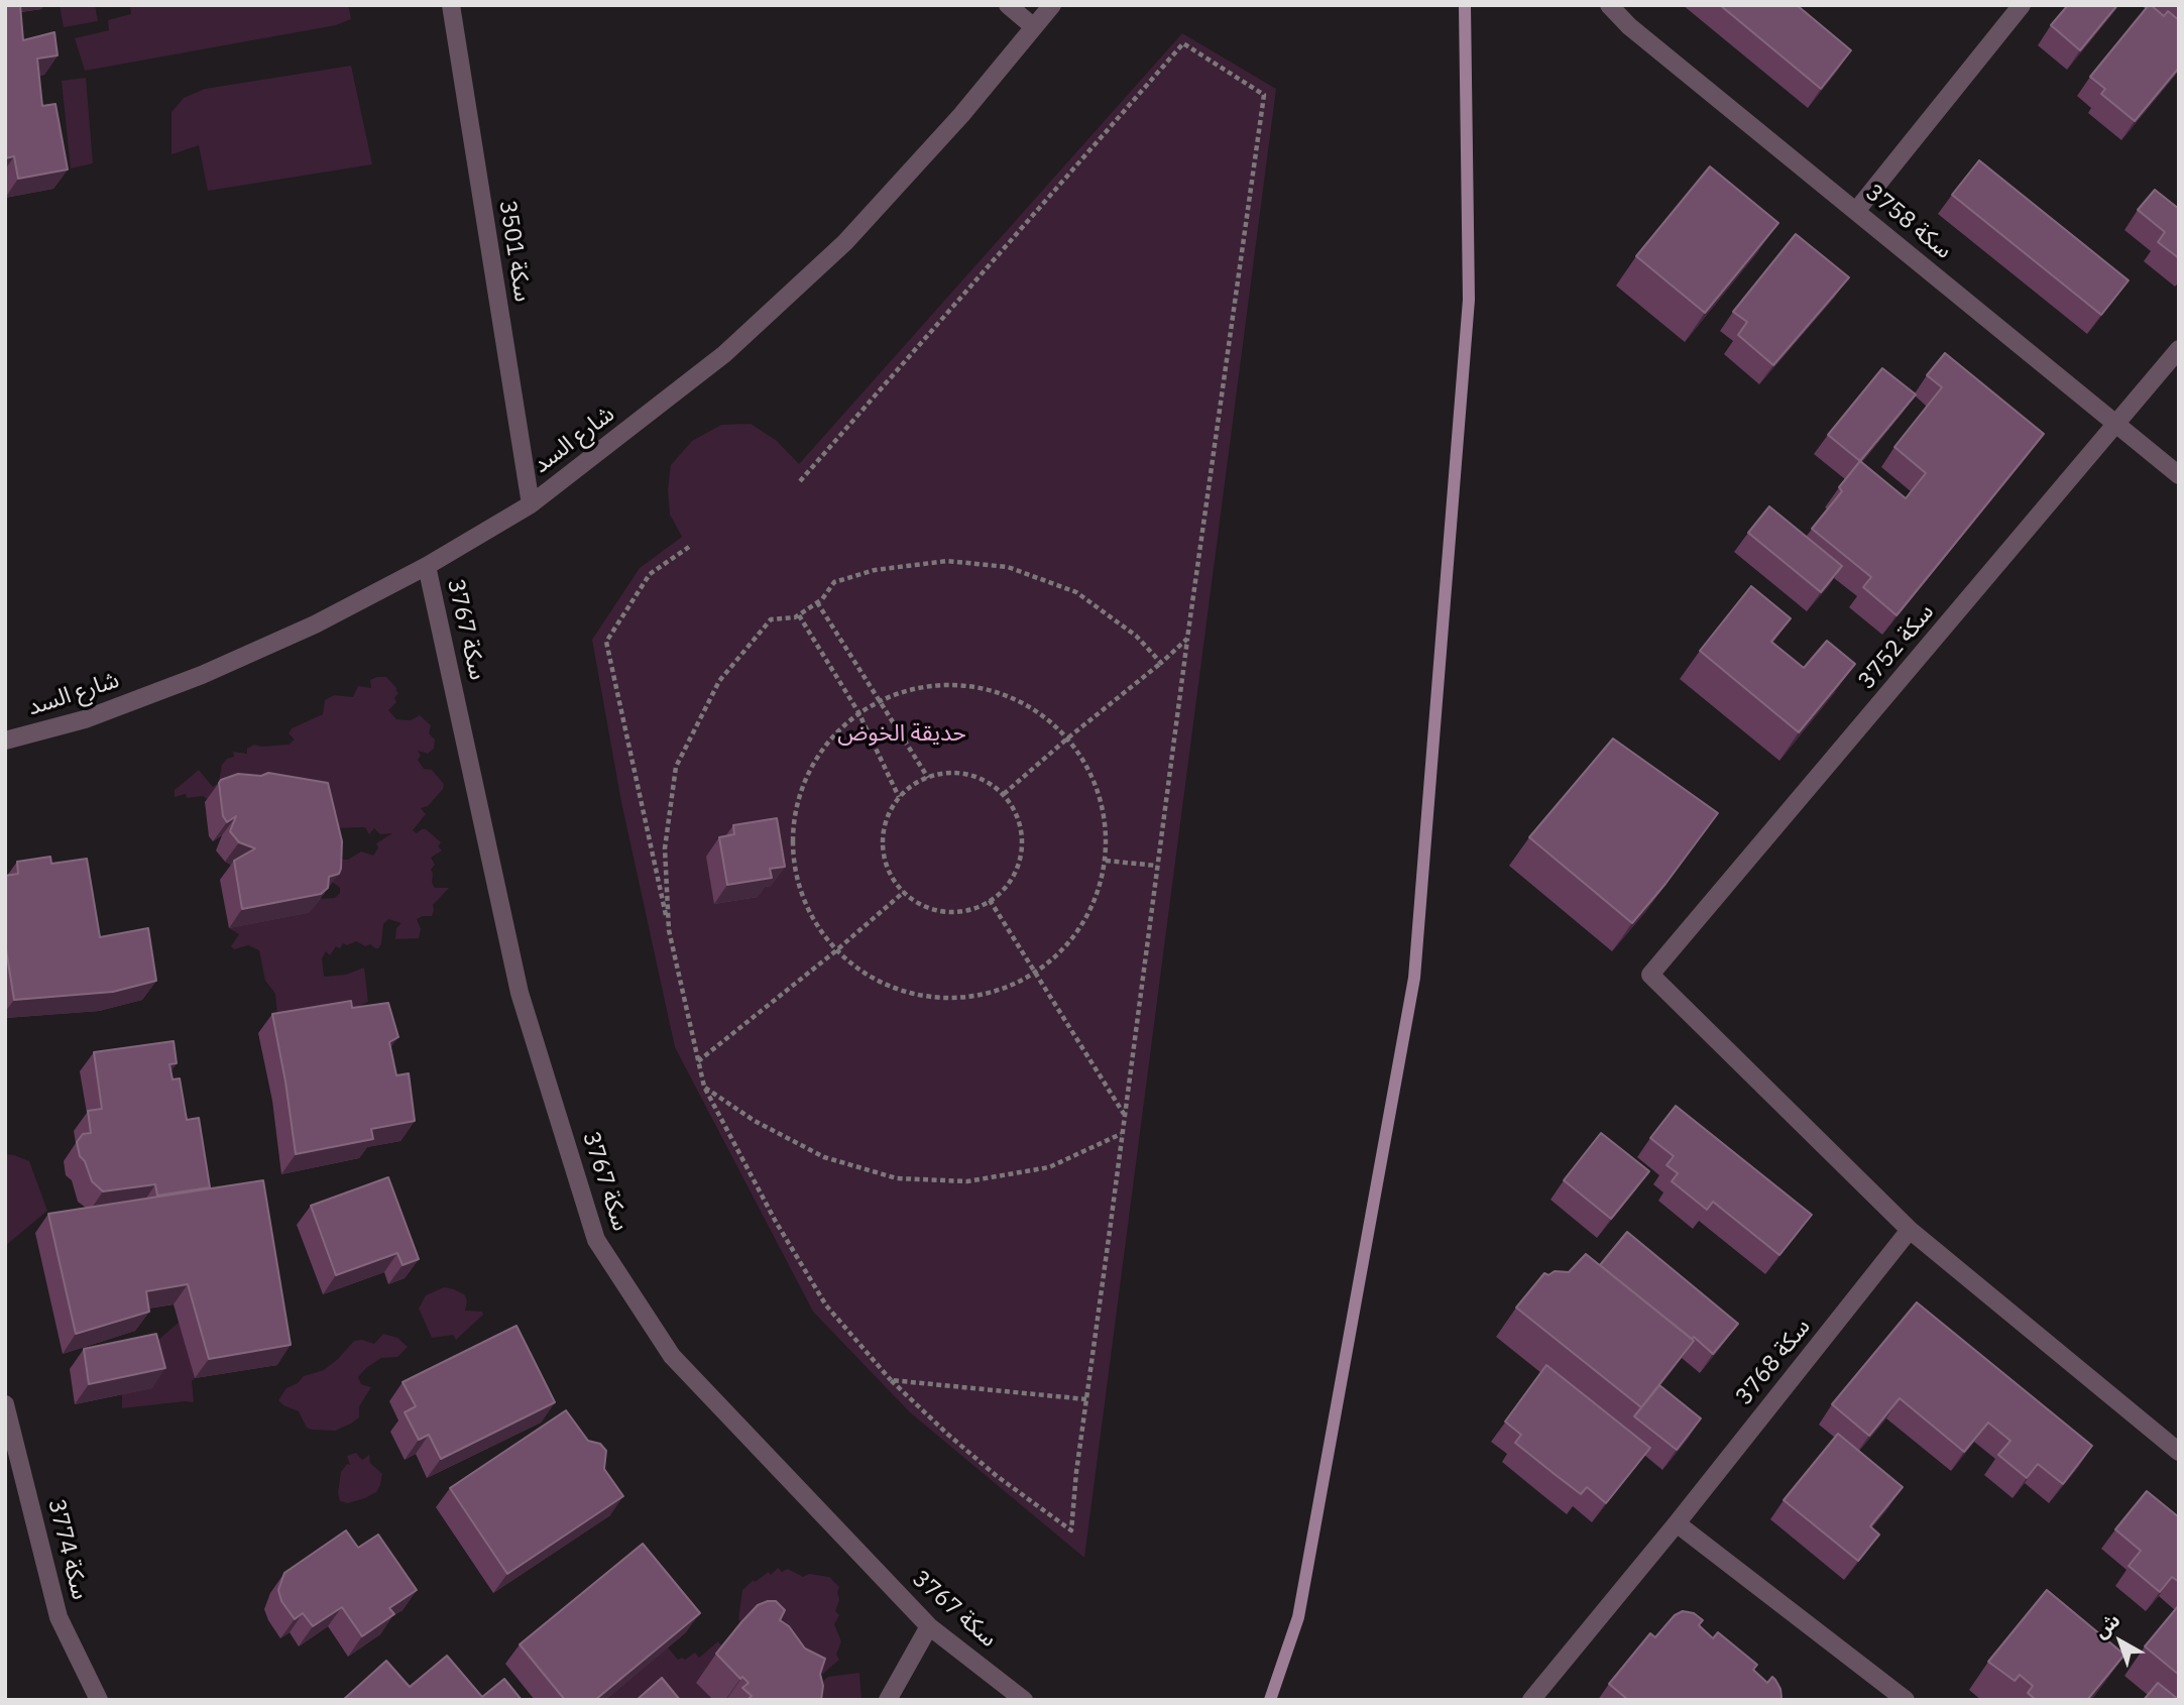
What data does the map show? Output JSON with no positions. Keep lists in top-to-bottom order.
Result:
{
  "streets": {
    "street": [
      "سكة 3758",
      "سكة 3501",
      "شارع السد",
      "سكة 3767",
      "سكة 3752",
      "سكة 3768",
      "سكة 3774"
    ]
  },
  "crossings": [
    ["سكة 3758", "سكة 3752"],
    ["سكة 3501", "شارع السد"],
    ["شارع السد", "سكة 3767"],
    ["سكة 3752", "سكة 3768"]
  ],
  "parks": ["حديقة الخوض"],
  "north": "top left"
}
